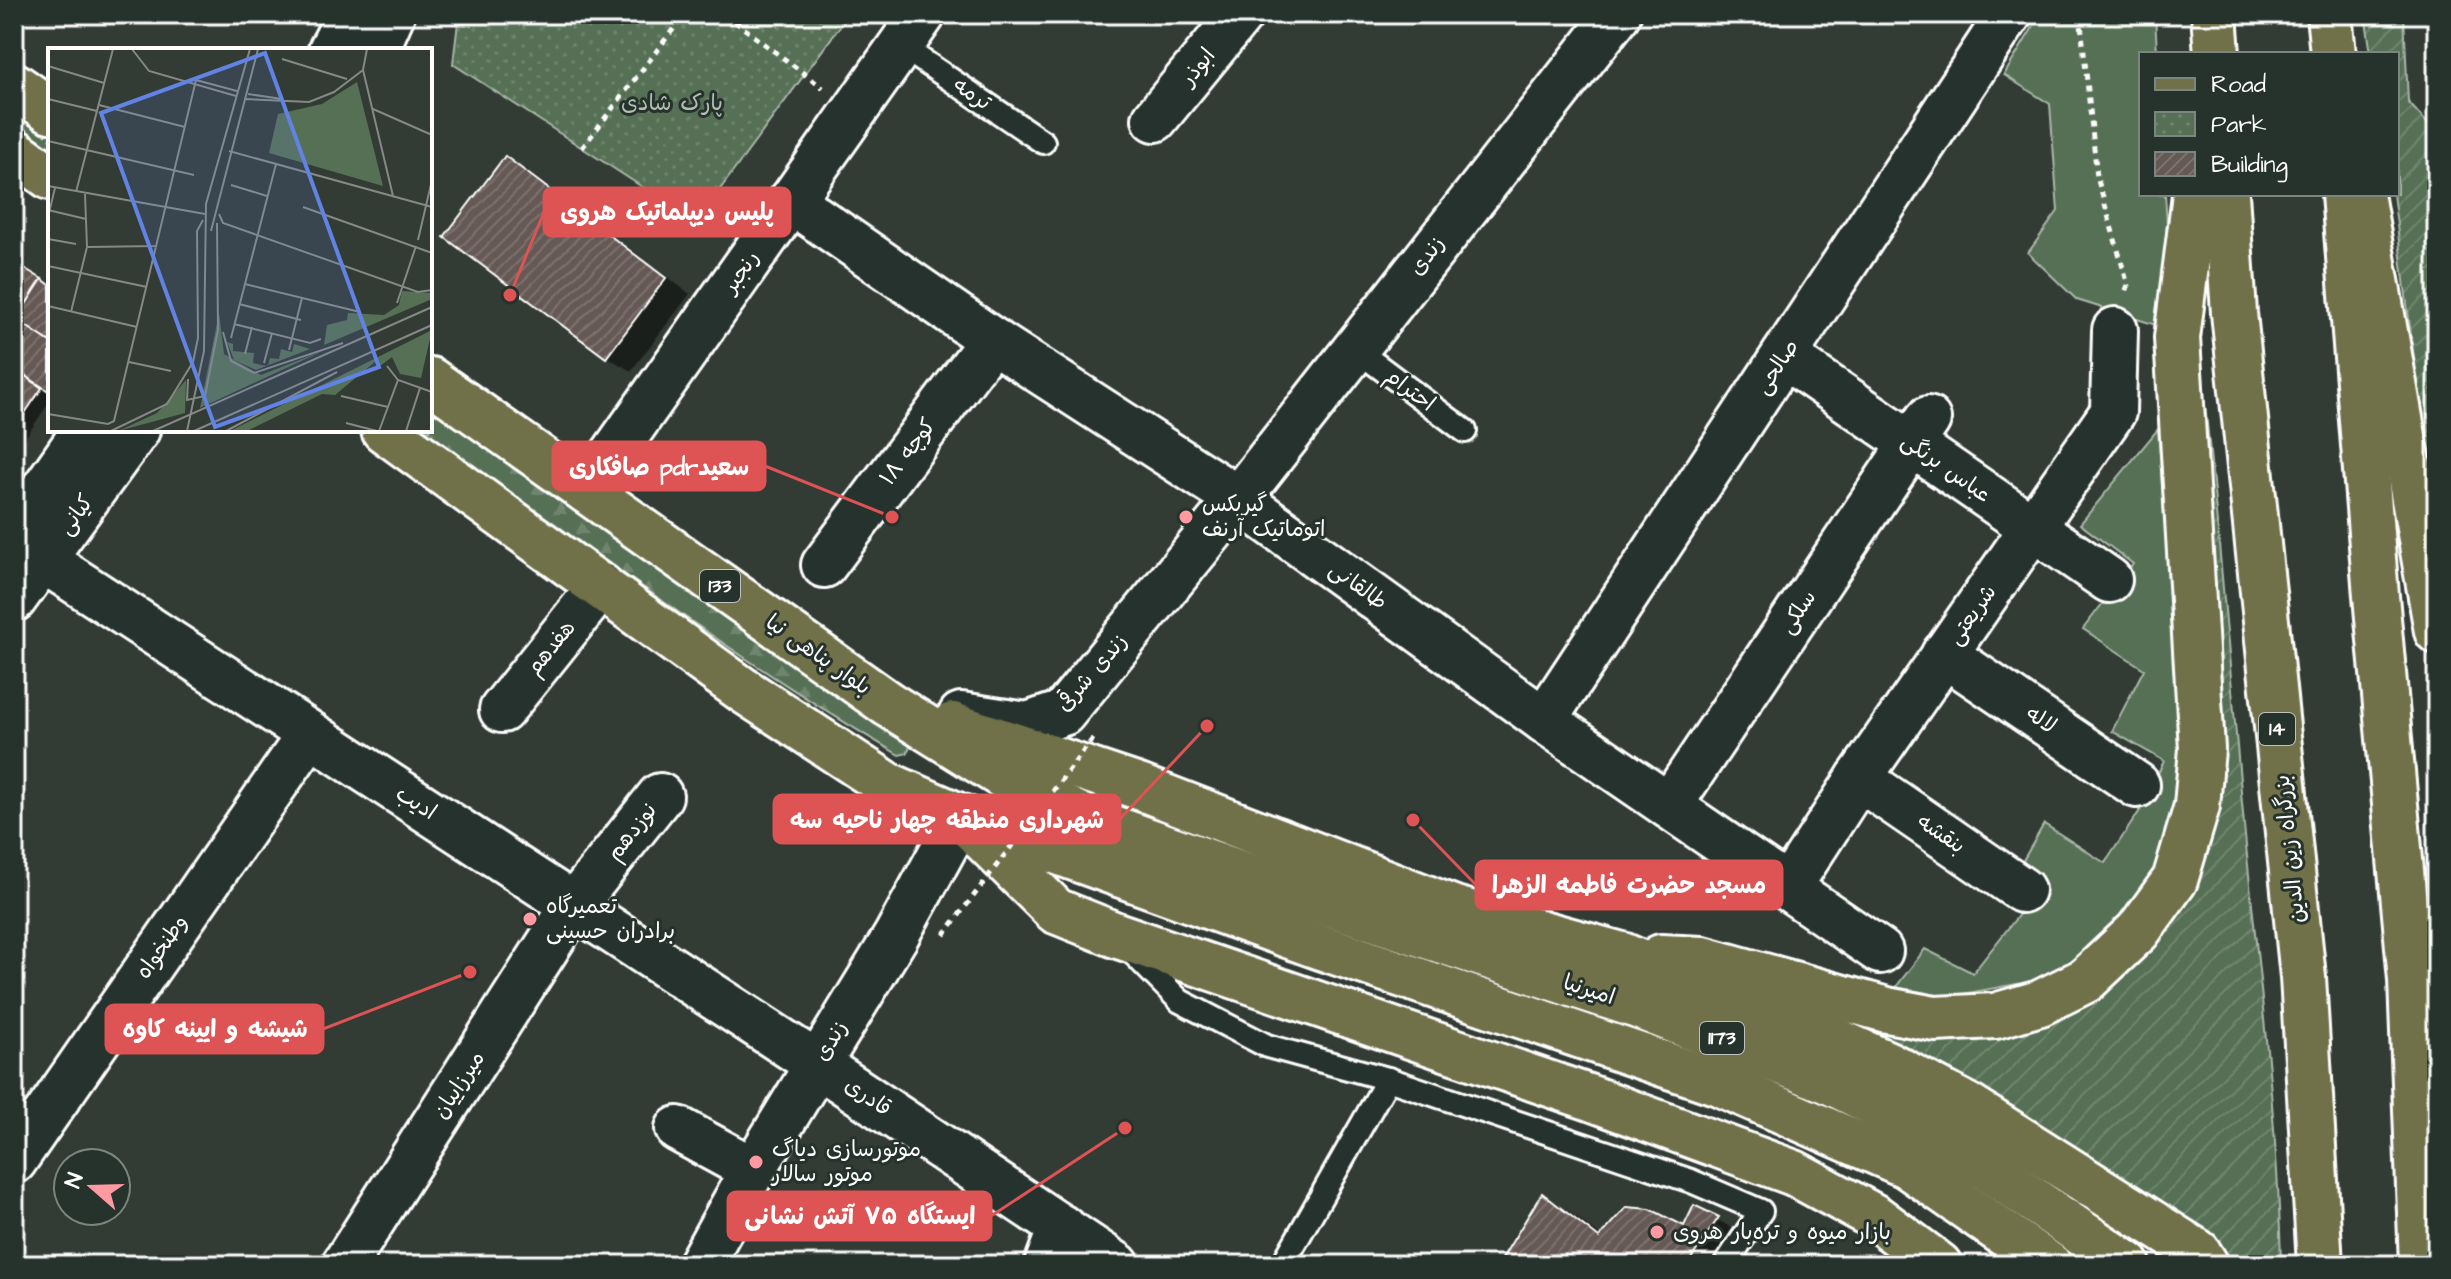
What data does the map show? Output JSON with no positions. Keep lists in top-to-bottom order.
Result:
{
  "streets": {
    "main road": [
      "133",
      "بلوار پناهی نیا",
      "14",
      "بزرگراه زین الدین",
      "امیرنیا",
      "1173"
    ],
    "street": [
      "ابوذر",
      "زندی",
      "رنجبر",
      "صالحی",
      "کوچه ۱۸",
      "عباس برنگی",
      "کیانی",
      "طالقانی",
      "سلکی",
      "شریعتی",
      "هفدهم",
      "زندی شرقی",
      "لاله",
      "ادیب",
      "نوزدهم",
      "بنقشه",
      "وطنخواه",
      "میرزاییان",
      "قادری"
    ],
    "lane": ["ترمه", "احترام"]
  },
  "crossings": [
    ["ترمه", "رنجبر"],
    ["زندی", "احترام"],
    ["زندی", "طالقانی"],
    ["زندی", "زندی شرقی"],
    ["زندی", "ادیب"],
    ["زندی", "امیرنیا"],
    ["زندی", "قادری"],
    ["رنجبر", "طالقانی"],
    ["رنجبر", "بلوار پناهی نیا"],
    ["صالحی", "عباس برنگی"],
    ["صالحی", "طالقانی"],
    ["کوچه ۱۸", "طالقانی"],
    ["عباس برنگی", "سلکی"],
    ["عباس برنگی", "شریعتی"],
    ["کیانی", "ادیب"],
    ["طالقانی", "سلکی"],
    ["طالقانی", "شریعتی"],
    ["طالقانی", "زندی شرقی"],
    ["شریعتی", "لاله"],
    ["شریعتی", "بنقشه"],
    ["بلوار پناهی نیا", "زندی شرقی"],
    ["بلوار پناهی نیا", "امیرنیا"],
    ["ادیب", "نوزدهم"],
    ["ادیب", "وطنخواه"],
    ["ادیب", "میرزاییان"],
    ["ادیب", "قادری"],
    ["نوزدهم", "میرزاییان"]
  ],
  "parks": ["پارک شادی"],
  "places": [
    "پلیس دیپلماتیک هروی",
    "صافکاری pdrسعید",
    "گیربکس اتوماتیک آرنف",
    "شهرداری منطقه چهار ناحیه سه",
    "مسجد حضرت فاطمه الزهرا",
    "تعمیرگاه برادران حسینی",
    "شیشه و ایینه کاوه",
    "ایستگاه ۷۵ آتش نشانی",
    "موتورسازی دیاگ موتور سالار",
    "بازار میوه و تره‌بار هروی"
  ],
  "legend": ["Road", "Park", "Building"],
  "north": "left"
}
